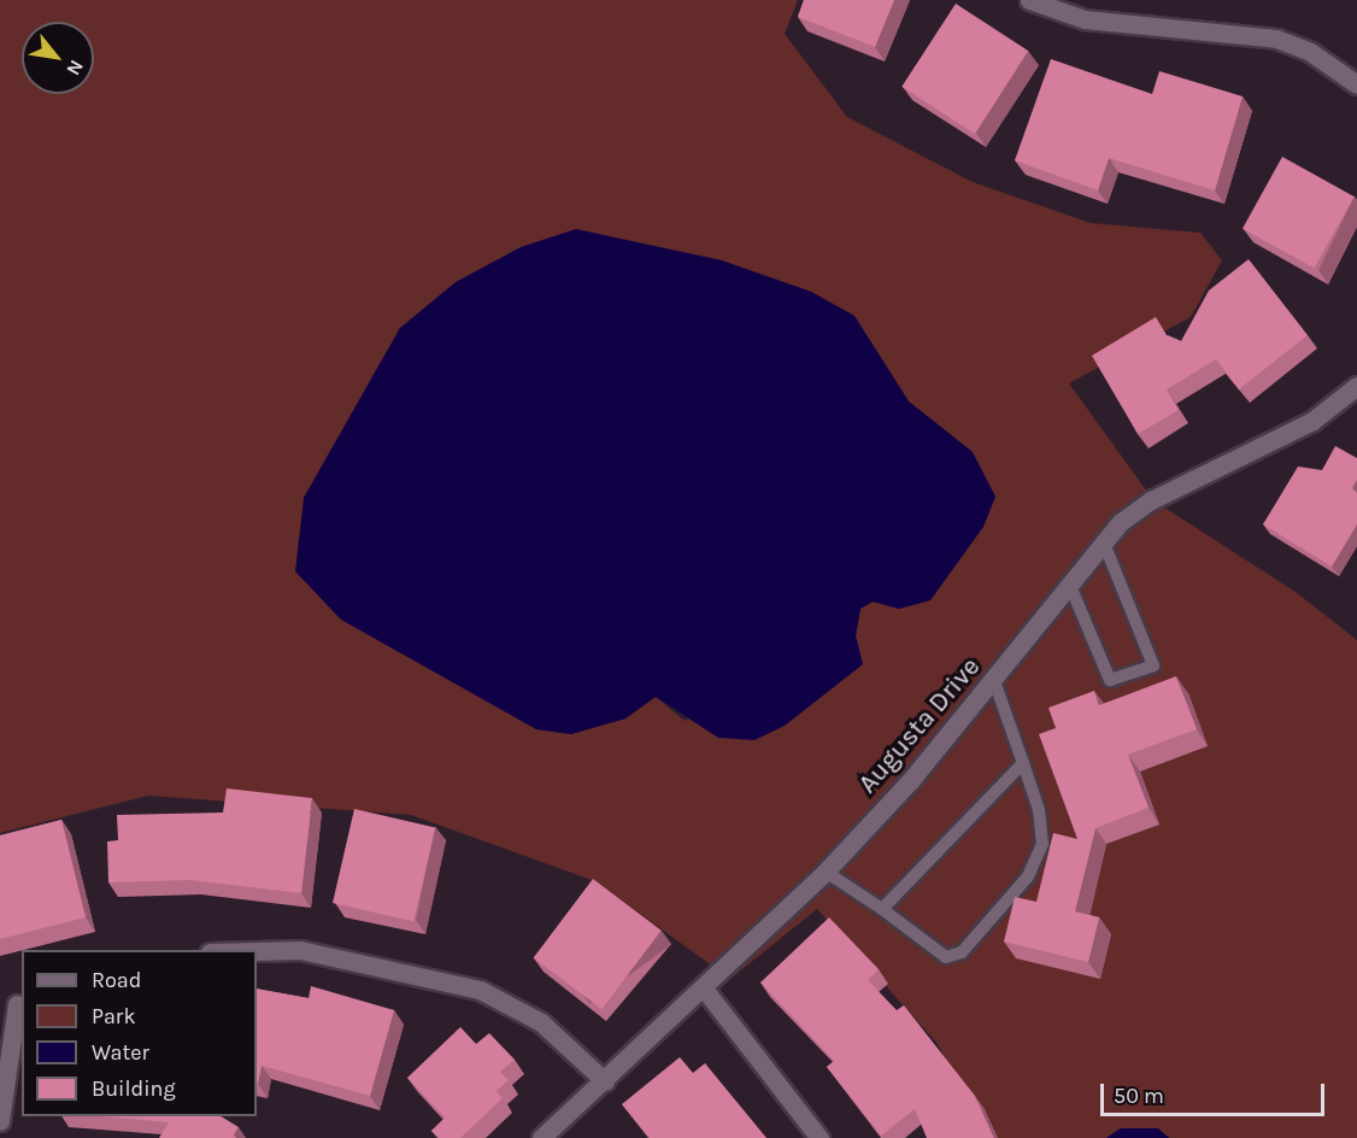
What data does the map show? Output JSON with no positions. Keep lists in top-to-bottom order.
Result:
{
  "streets": {
    "street": ["Augusta Drive"]
  },
  "legend": [
    "Road",
    "Park",
    "Water",
    "Building"
  ],
  "scale_bar": "50 m",
  "north": "bottom right"
}
